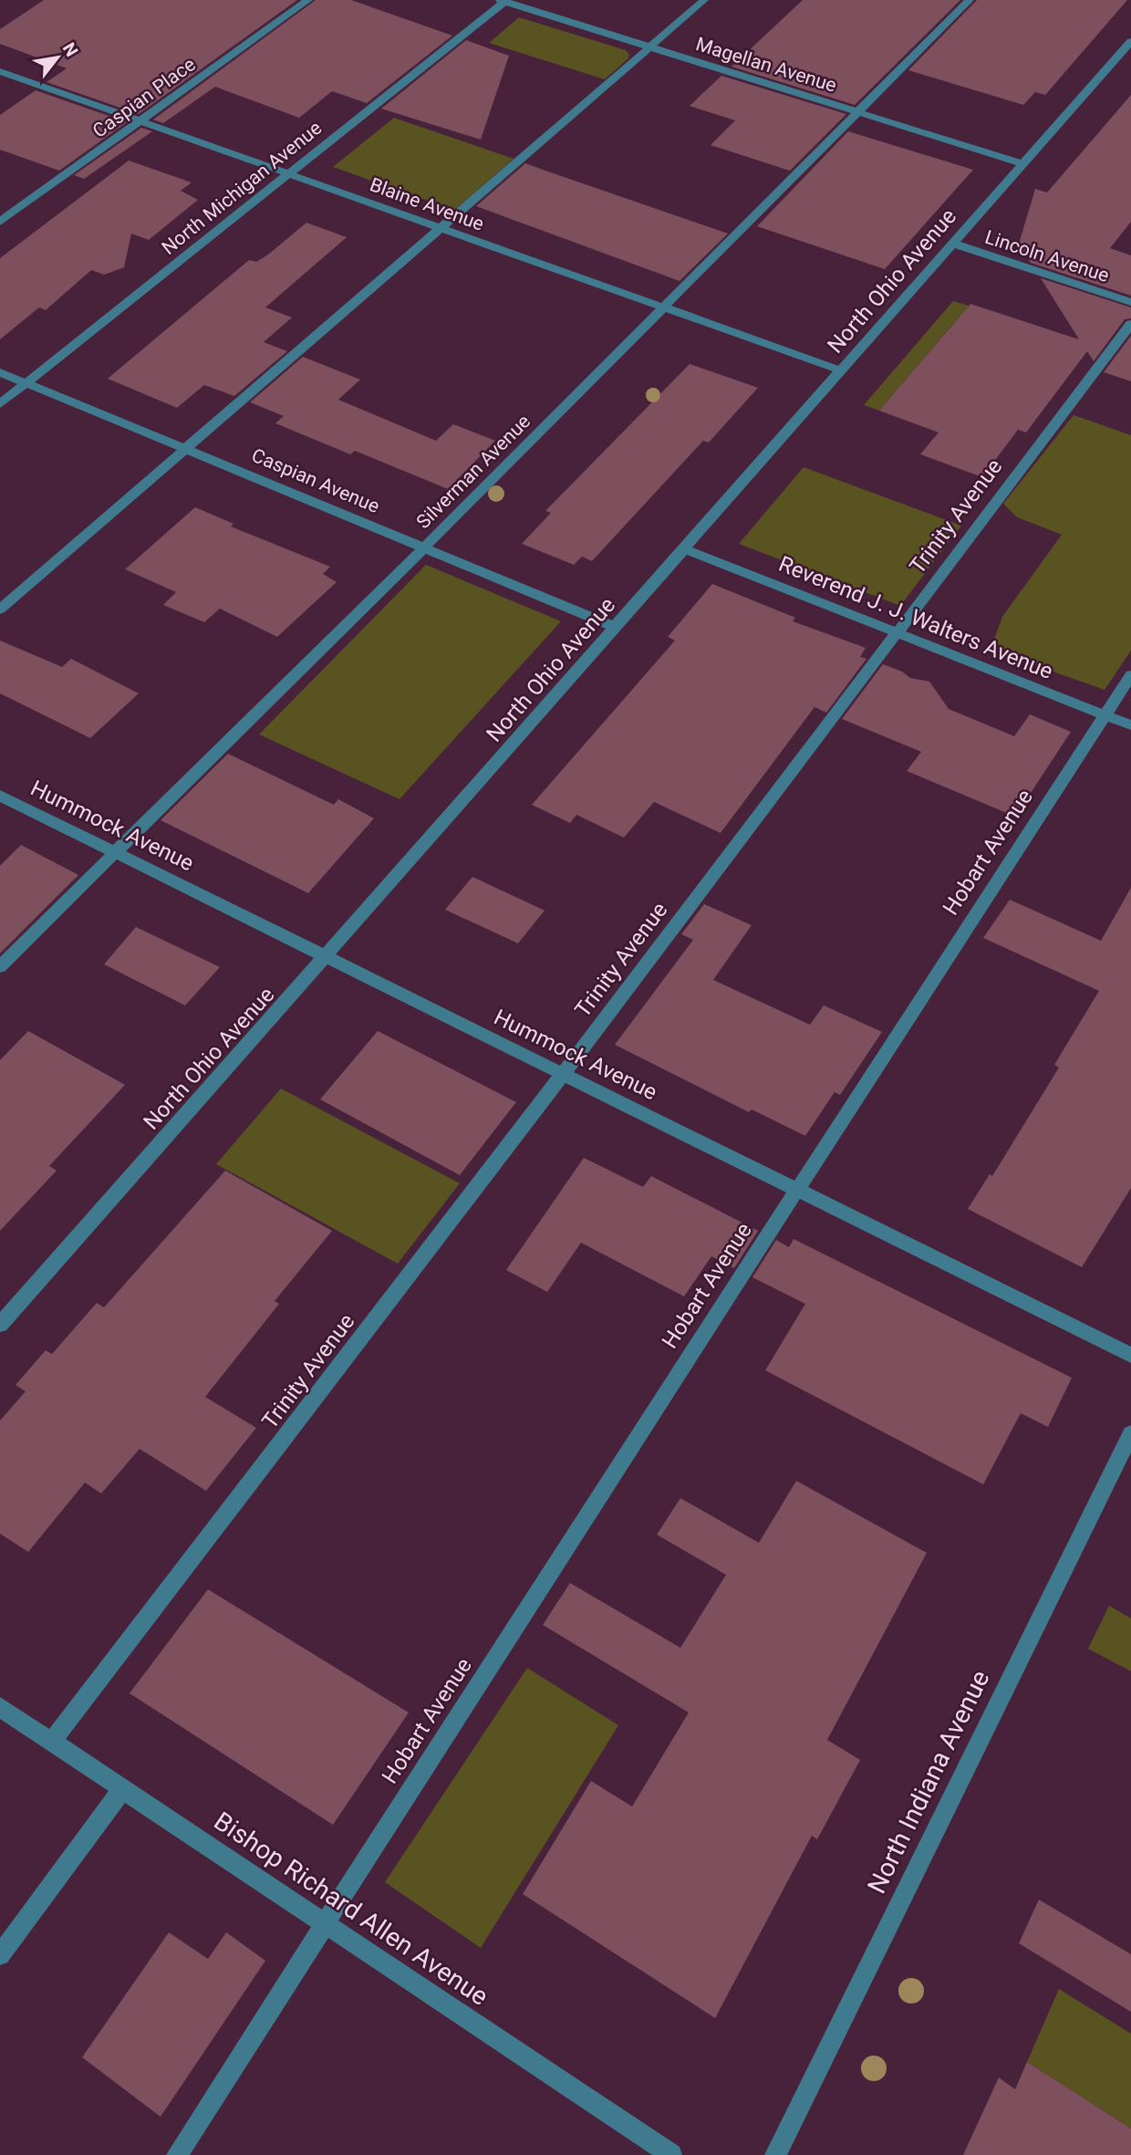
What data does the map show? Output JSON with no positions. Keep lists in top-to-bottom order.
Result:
{
  "streets": {
    "street": [
      "Magellan Avenue",
      "Caspian Place",
      "North Michigan Avenue",
      "Blaine Avenue",
      "Lincoln Avenue",
      "North Ohio Avenue",
      "Silverman Avenue",
      "Caspian Avenue",
      "Trinity Avenue",
      "Reverend J. J. Walters Avenue",
      "Hummock Avenue",
      "Hobart Avenue",
      "North Indiana Avenue",
      "Bishop Richard Allen Avenue"
    ]
  },
  "crossings": [
    ["Magellan Avenue", "North Michigan Avenue"],
    ["Magellan Avenue", "North Ohio Avenue"],
    ["Magellan Avenue", "Silverman Avenue"],
    ["Caspian Place", "Blaine Avenue"],
    ["North Michigan Avenue", "Blaine Avenue"],
    ["North Michigan Avenue", "Caspian Avenue"],
    ["Blaine Avenue", "North Ohio Avenue"],
    ["Blaine Avenue", "Silverman Avenue"],
    ["Lincoln Avenue", "North Ohio Avenue"],
    ["North Ohio Avenue", "Caspian Avenue"],
    ["North Ohio Avenue", "Reverend J. J. Walters Avenue"],
    ["North Ohio Avenue", "Hummock Avenue"],
    ["Silverman Avenue", "Caspian Avenue"],
    ["Silverman Avenue", "Hummock Avenue"],
    ["Trinity Avenue", "Reverend J. J. Walters Avenue"],
    ["Trinity Avenue", "Hummock Avenue"],
    ["Trinity Avenue", "Bishop Richard Allen Avenue"],
    ["Reverend J. J. Walters Avenue", "Hobart Avenue"],
    ["Hummock Avenue", "Hobart Avenue"],
    ["Hobart Avenue", "Bishop Richard Allen Avenue"]
  ],
  "north": "top right"
}
